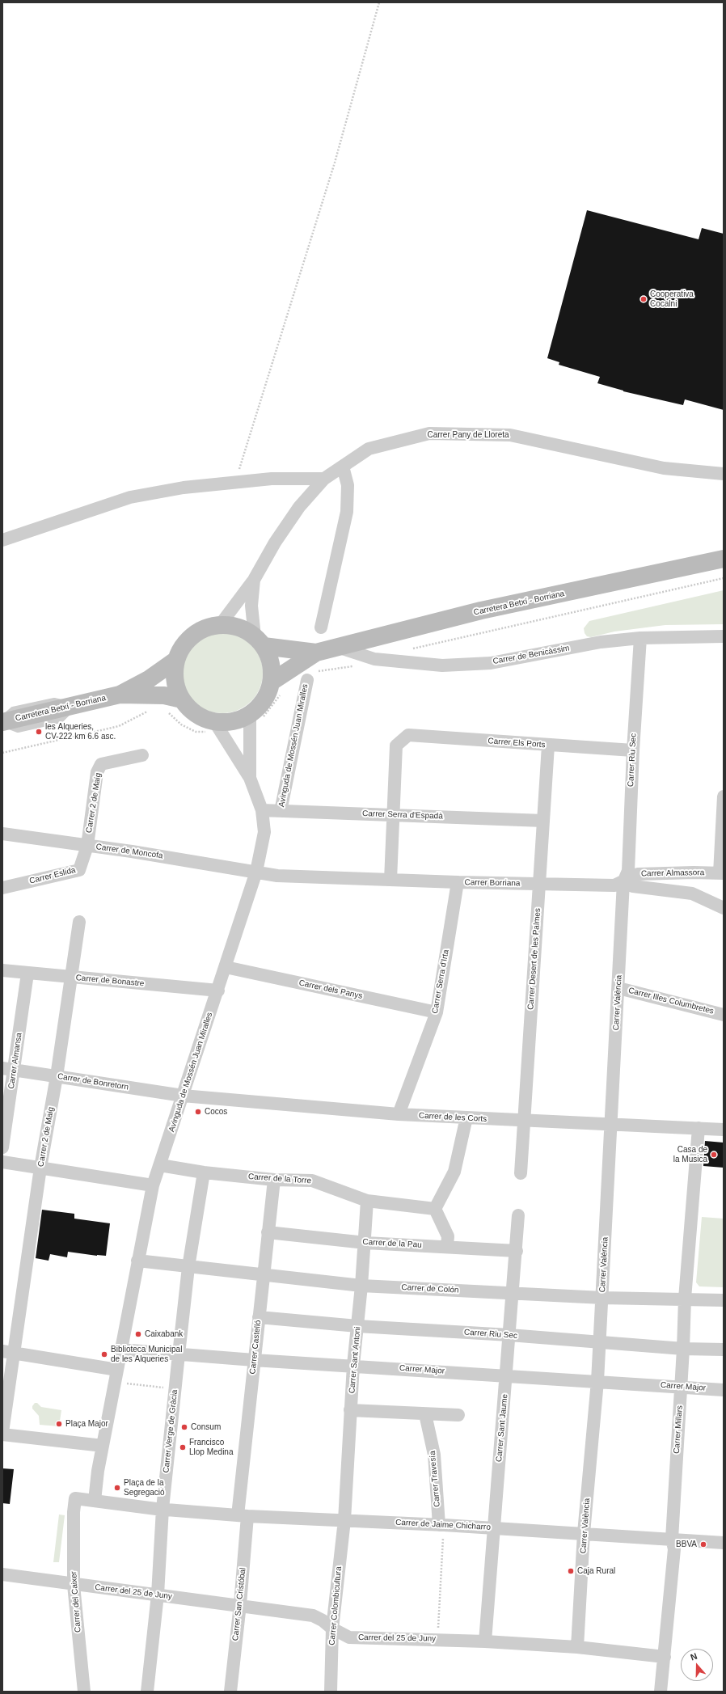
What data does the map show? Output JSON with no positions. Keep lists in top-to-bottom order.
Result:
{
  "streets": {
    "main road": ["Carretera Betxí - Borriana"],
    "street": [
      "Carrer Pany de Lloreta",
      "Carrer de Benicàssim",
      "Carrer Els Ports",
      "Avinguda de Mossén Juan Miralles",
      "Carrer Riu Sec",
      "Carrer 2 de Maig",
      "Carrer Serra d'Espadà",
      "Carrer de Moncofa",
      "Carrer Almassora",
      "Carrer Eslida",
      "Carrer Borriana",
      "Carrer Desert de les Palmes",
      "Carrer de Bonastre",
      "Carrer Serra d'Irta",
      "Carrer dels Panys",
      "Carrer Illes Columbretes",
      "Carrer València",
      "Carrer Almansa",
      "Carrer de Bonretorn",
      "Carrer de les Corts",
      "Carrer de la Torre",
      "Carrer de la Pau",
      "Carrer de Colón",
      "Carrer Castelló",
      "Carrer Sant Antoni",
      "Carrer Major",
      "Carrer Sant Jaume",
      "Carrer Millars",
      "Carrer Verge de Gràcia",
      "Carrer Travesía",
      "Carrer de Jaime Chicharro",
      "Carrer del 25 de Juny",
      "Carrer del Caixer",
      "Carrer San Cristóbal",
      "Carrer Colombicultura"
    ]
  },
  "crossings": [
    ["Carrer Pany de Lloreta", "Carretera Betxí - Borriana"],
    ["Carrer Pany de Lloreta", "Avinguda de Mossén Juan Miralles"],
    ["Carretera Betxí - Borriana", "Carrer de Benicàssim"],
    ["Carretera Betxí - Borriana", "Avinguda de Mossén Juan Miralles"],
    ["Carrer de Benicàssim", "Carrer Riu Sec"],
    ["Carrer Els Ports", "Carrer Riu Sec"],
    ["Carrer Els Ports", "Carrer Serra d'Espadà"],
    ["Carrer Els Ports", "Carrer Desert de les Palmes"],
    ["Avinguda de Mossén Juan Miralles", "Carrer Serra d'Espadà"],
    ["Avinguda de Mossén Juan Miralles", "Carrer de Moncofa"],
    ["Avinguda de Mossén Juan Miralles", "Carrer Borriana"],
    ["Avinguda de Mossén Juan Miralles", "Carrer de Bonastre"],
    ["Avinguda de Mossén Juan Miralles", "Carrer dels Panys"],
    ["Avinguda de Mossén Juan Miralles", "Carrer de Bonretorn"],
    ["Avinguda de Mossén Juan Miralles", "Carrer de les Corts"],
    ["Avinguda de Mossén Juan Miralles", "Carrer de la Torre"],
    ["Avinguda de Mossén Juan Miralles", "Carrer de Colón"],
    ["Avinguda de Mossén Juan Miralles", "Carrer Major"],
    ["Carrer Riu Sec", "Carrer Almassora"],
    ["Carrer Riu Sec", "Carrer Borriana"],
    ["Carrer Riu Sec", "Carrer València"],
    ["Carrer Riu Sec", "Carrer Castelló"],
    ["Carrer Riu Sec", "Carrer Sant Antoni"],
    ["Carrer Riu Sec", "Carrer Sant Jaume"],
    ["Carrer Riu Sec", "Carrer Millars"],
    ["Carrer 2 de Maig", "Carrer de Moncofa"],
    ["Carrer 2 de Maig", "Carrer Eslida"],
    ["Carrer 2 de Maig", "Carrer de Bonastre"],
    ["Carrer 2 de Maig", "Carrer de Bonretorn"],
    ["Carrer Serra d'Espadà", "Carrer Desert de les Palmes"],
    ["Carrer de Moncofa", "Carrer Eslida"],
    ["Carrer de Moncofa", "Carrer Borriana"],
    ["Carrer Almassora", "Carrer Borriana"],
    ["Carrer Almassora", "Carrer València"],
    ["Carrer Borriana", "Carrer Desert de les Palmes"],
    ["Carrer Borriana", "Carrer Serra d'Irta"],
    ["Carrer Borriana", "Carrer València"],
    ["Carrer Desert de les Palmes", "Carrer de les Corts"],
    ["Carrer de Bonastre", "Carrer Almansa"],
    ["Carrer Serra d'Irta", "Carrer dels Panys"],
    ["Carrer Serra d'Irta", "Carrer de les Corts"],
    ["Carrer Illes Columbretes", "Carrer València"],
    ["Carrer València", "Carrer de les Corts"],
    ["Carrer València", "Carrer de Colón"],
    ["Carrer València", "Carrer Major"],
    ["Carrer València", "Carrer de Jaime Chicharro"],
    ["Carrer València", "Carrer del 25 de Juny"],
    ["Carrer Almansa", "Carrer de Bonretorn"],
    ["Carrer de Bonretorn", "Carrer de les Corts"],
    ["Carrer de les Corts", "Carrer Millars"],
    ["Carrer de la Torre", "Carrer Castelló"],
    ["Carrer de la Torre", "Carrer Sant Antoni"],
    ["Carrer de la Torre", "Carrer Verge de Gràcia"],
    ["Carrer de la Pau", "Carrer Castelló"],
    ["Carrer de la Pau", "Carrer Sant Antoni"],
    ["Carrer de la Pau", "Carrer Sant Jaume"],
    ["Carrer de Colón", "Carrer Castelló"],
    ["Carrer de Colón", "Carrer Sant Antoni"],
    ["Carrer de Colón", "Carrer Sant Jaume"],
    ["Carrer de Colón", "Carrer Millars"],
    ["Carrer de Colón", "Carrer Verge de Gràcia"],
    ["Carrer Castelló", "Carrer Major"],
    ["Carrer Castelló", "Carrer de Jaime Chicharro"],
    ["Carrer Castelló", "Carrer San Cristóbal"],
    ["Carrer Sant Antoni", "Carrer Major"],
    ["Carrer Sant Antoni", "Carrer de Jaime Chicharro"],
    ["Carrer Sant Antoni", "Carrer Colombicultura"],
    ["Carrer Major", "Carrer Sant Jaume"],
    ["Carrer Major", "Carrer Millars"],
    ["Carrer Major", "Carrer Verge de Gràcia"],
    ["Carrer Sant Jaume", "Carrer de Jaime Chicharro"],
    ["Carrer Sant Jaume", "Carrer del 25 de Juny"],
    ["Carrer Millars", "Carrer de Jaime Chicharro"],
    ["Carrer Millars", "Carrer del 25 de Juny"],
    ["Carrer Verge de Gràcia", "Carrer de Jaime Chicharro"],
    ["Carrer Verge de Gràcia", "Carrer del 25 de Juny"],
    ["Carrer Travesía", "Carrer de Jaime Chicharro"],
    ["Carrer de Jaime Chicharro", "Carrer San Cristóbal"],
    ["Carrer de Jaime Chicharro", "Carrer Colombicultura"],
    ["Carrer del 25 de Juny", "Carrer del Caixer"],
    ["Carrer del 25 de Juny", "Carrer San Cristóbal"],
    ["Carrer del 25 de Juny", "Carrer Colombicultura"]
  ],
  "places": [
    "Cooperativa Cocalni",
    "les Alqueries, CV-222 km 6.6 asc.",
    "Cocos",
    "Casa de la Musica",
    "Caixabank",
    "Biblioteca Municipal de les Alqueries",
    "Plaça Major",
    "Consum",
    "Francisco Llop Medina",
    "Plaça de la Segregació",
    "BBVA",
    "Caja Rural"
  ],
  "north": "top"
}
